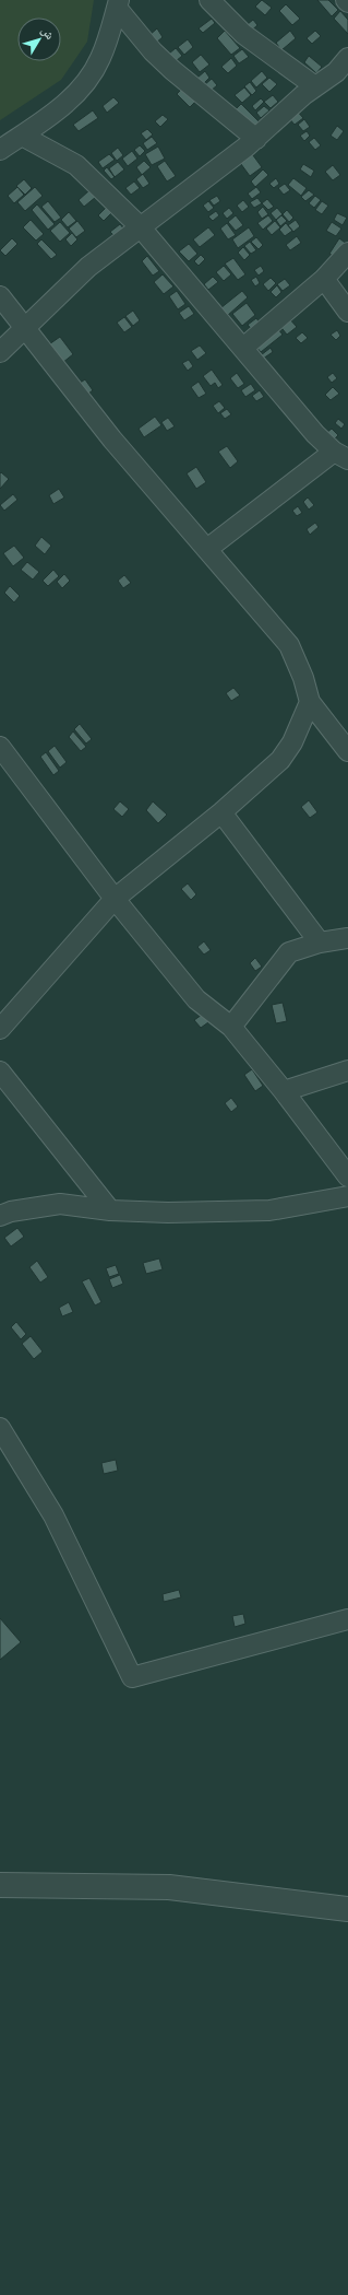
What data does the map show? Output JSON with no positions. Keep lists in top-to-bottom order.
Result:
{
  "north": "top right"
}
